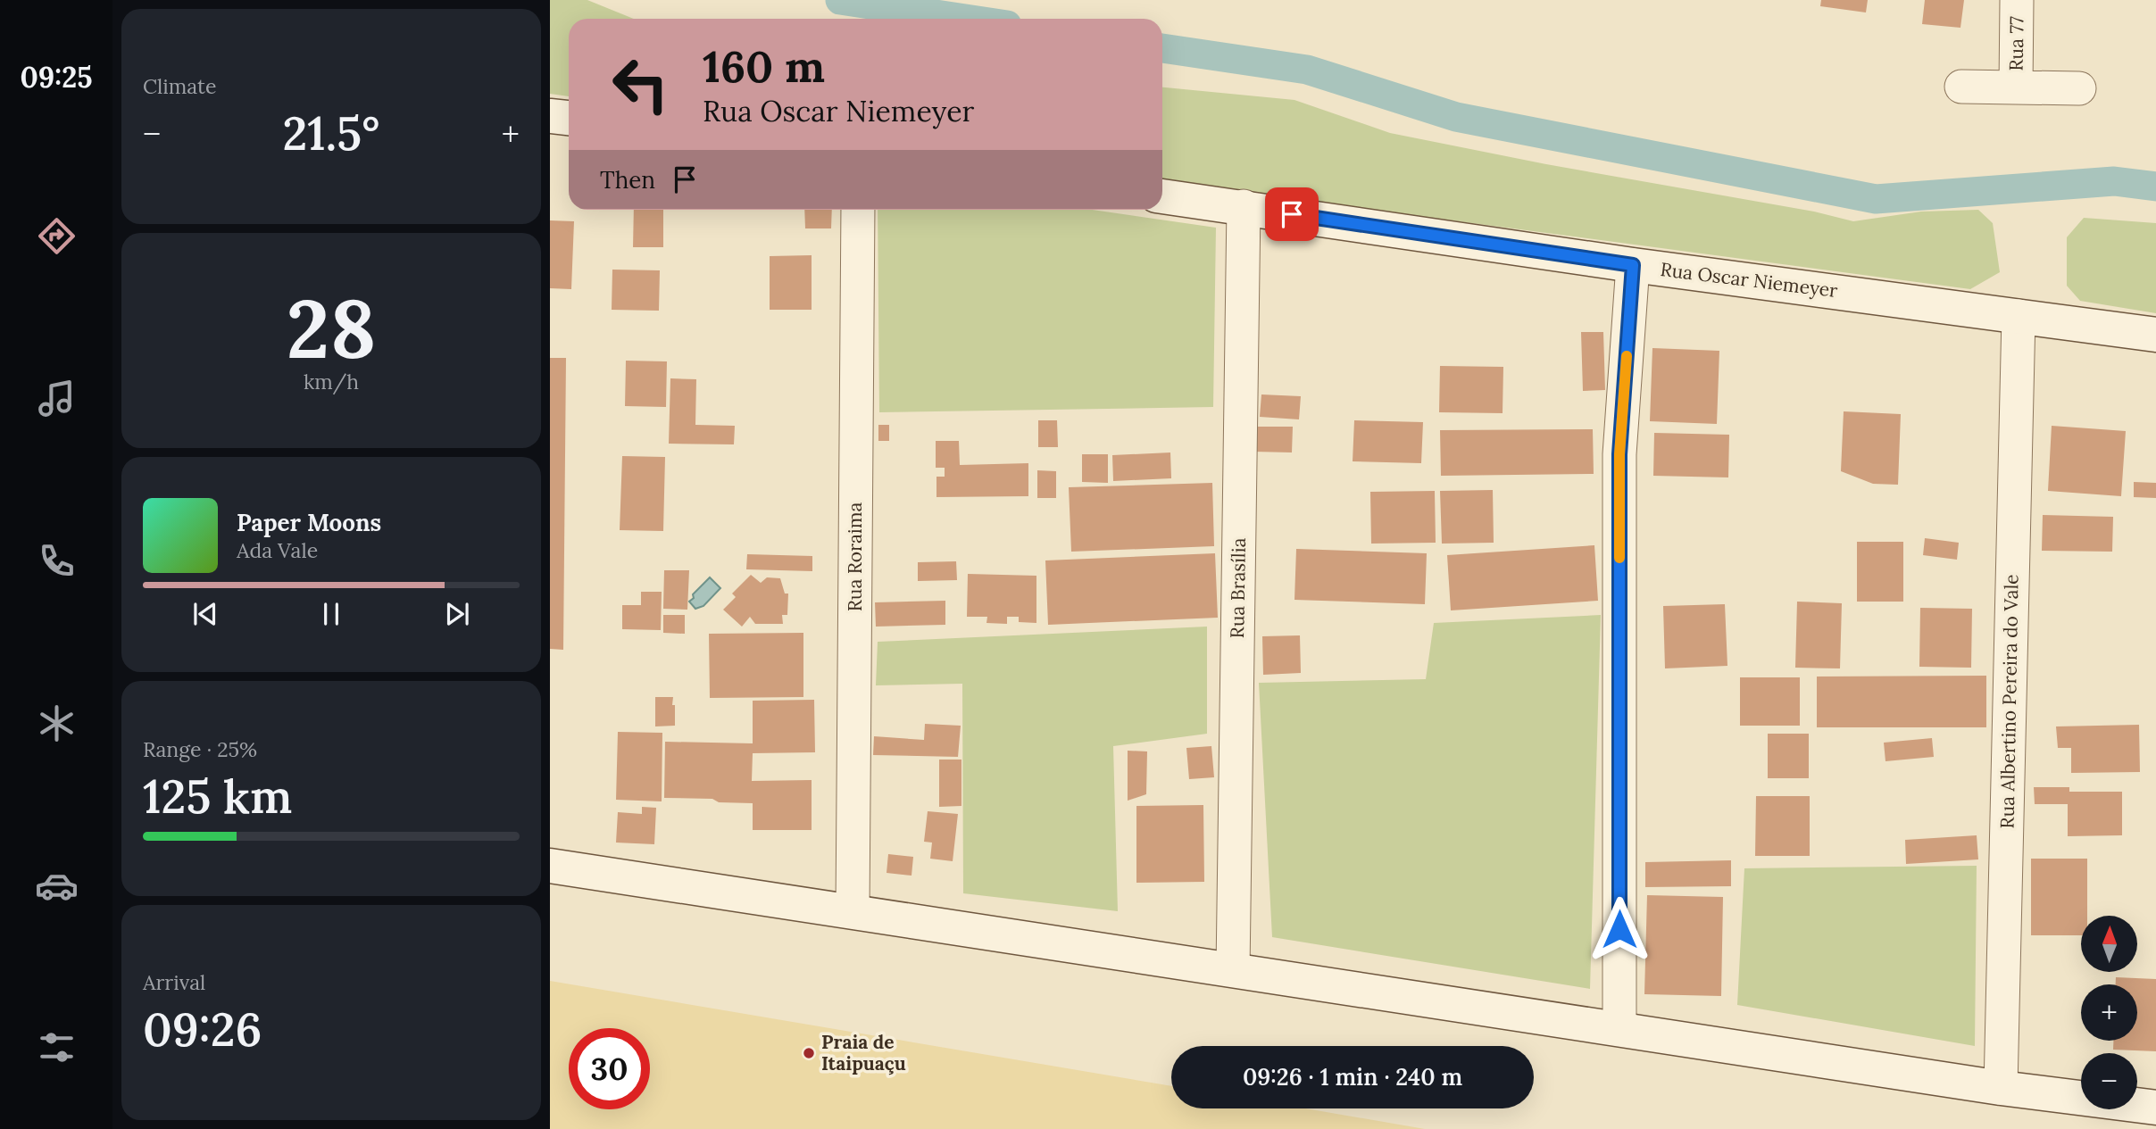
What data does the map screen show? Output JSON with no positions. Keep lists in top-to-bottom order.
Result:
{
  "streets": {
    "street": [
      "Rua 77",
      "Rua Oscar Niemeyer",
      "Rua Roraima",
      "Rua Brasília",
      "Rua Albertino Pereira do Vale"
    ]
  },
  "crossings": [
    ["Rua Oscar Niemeyer", "Rua Brasília"],
    ["Rua Oscar Niemeyer", "Rua Albertino Pereira do Vale"]
  ],
  "places": ["Praia de Itaipuaçu"],
  "north": "top",
  "page": {
    "tabs": "09:25",
    "tile": [
      "Climate",
      ["28", "km/h"],
      ["Range · 25%", "125 km"],
      ["Arrival", "09:26"]
    ],
    "turn": ["160 m", "Rua Oscar Niemeyer"],
    "heat": ["−", "21.5°", "+"],
    "then": "Then",
    "song": ["Paper Moons", "Ada Vale"],
    "map_buttons": ["+", "−"],
    "limit": "30",
    "trip": "09:26 · 1 min · 240 m"
  }
}
